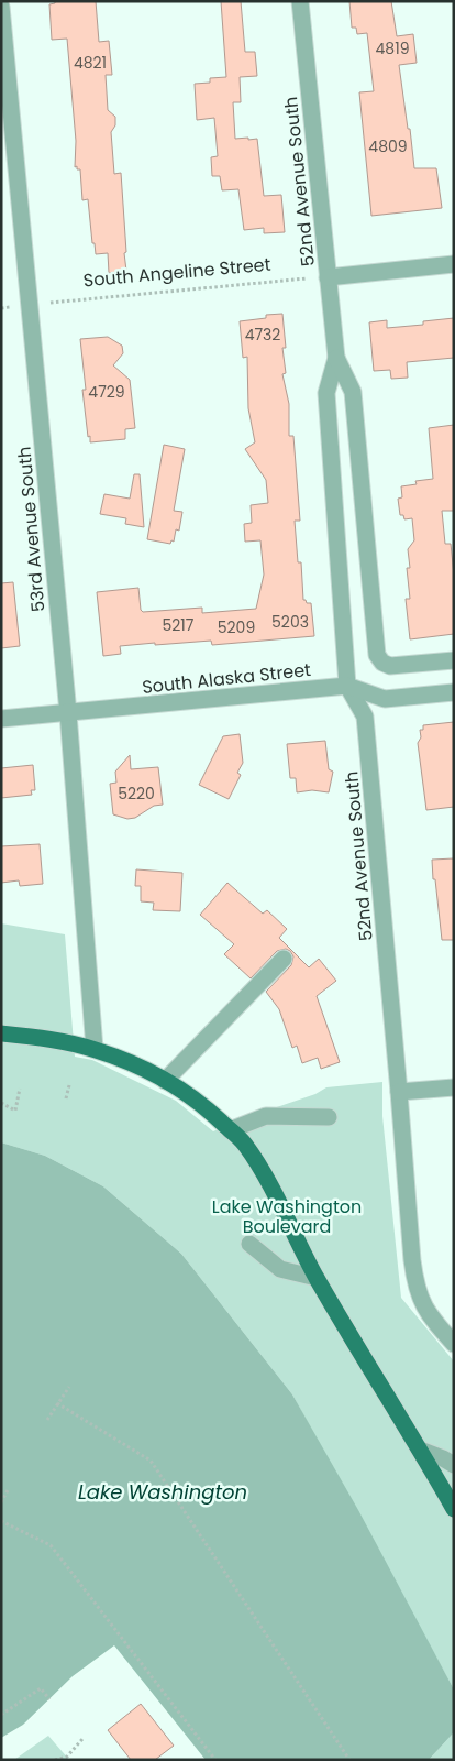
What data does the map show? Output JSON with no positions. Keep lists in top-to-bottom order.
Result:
{
  "streets": {
    "street": ["52nd Avenue South", "53rd Avenue South", "South Alaska Street"],
    "path": ["South Angeline Street"]
  },
  "crossings": [
    ["52nd Avenue South", "South Alaska Street"],
    ["53rd Avenue South", "South Alaska Street"]
  ],
  "water": ["Lake Washington"],
  "parks": ["Lake Washington Boulevard"],
  "house_numbers": [
    "4819",
    "4821",
    "4809",
    "4732",
    "4729",
    "5203",
    "5217",
    "5209",
    "5220"
  ]
}
